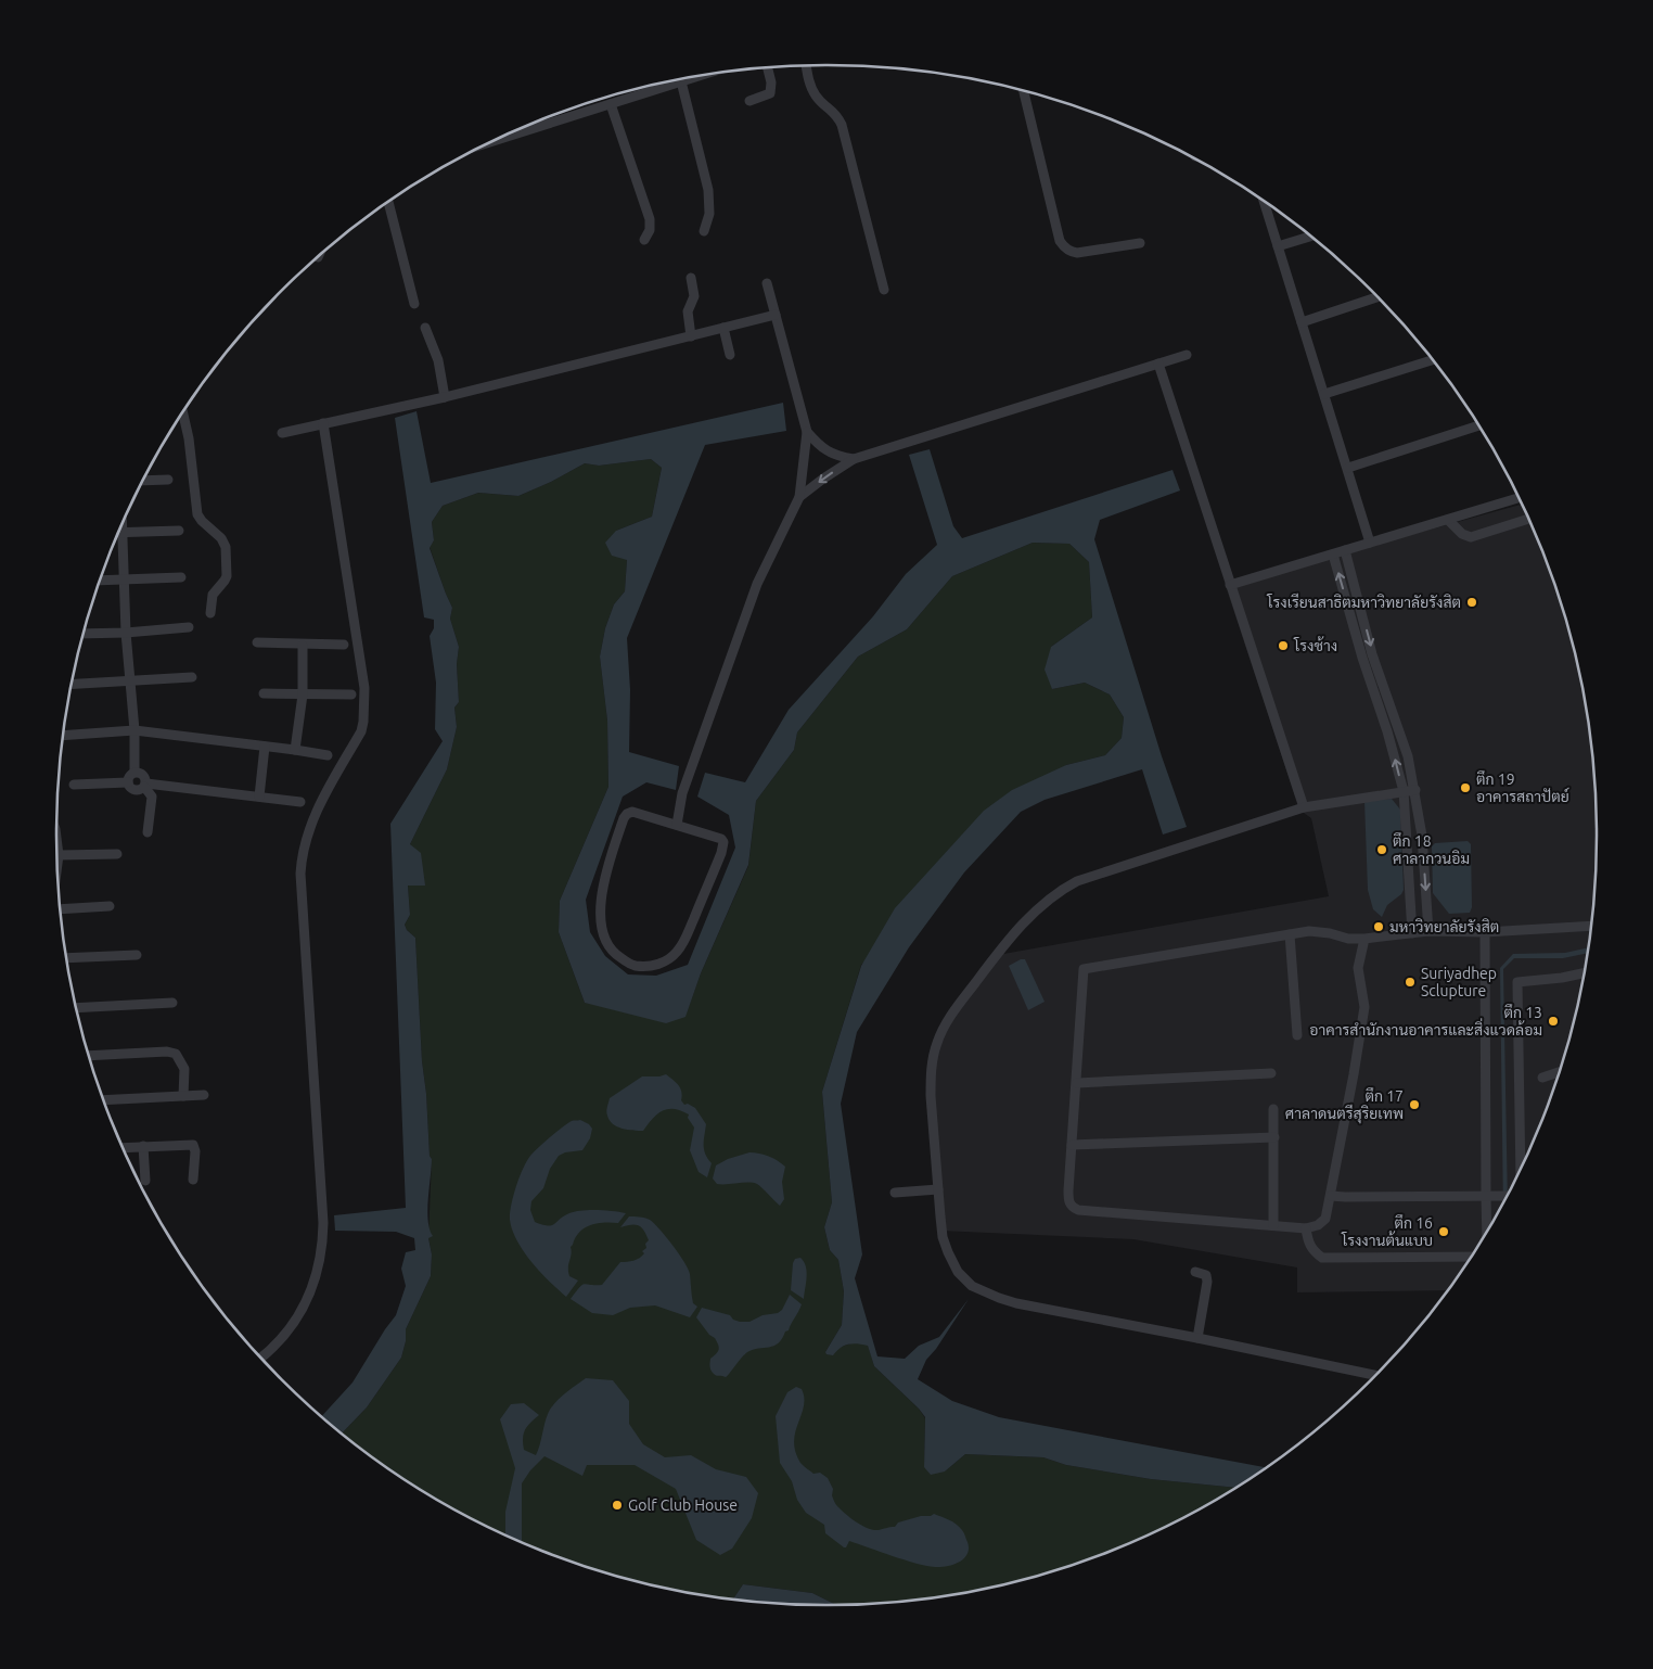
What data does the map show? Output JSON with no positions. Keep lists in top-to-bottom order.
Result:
{
  "places": [
    "โรงเรียนสาธิตมหาวิทยาลัยรังสิต",
    "โรงช้าง",
    "ตึก 19 อาคารสถาปัตย์",
    "ตึก 18 ศาลากวนอิม",
    "มหาวิทยาลัยรังสิต",
    "Suriyadhep Sclupture",
    "ตึก 13 อาคารสำนักงานอาคารและสิ่งแวดล้อม",
    "ตึก 17 ศาลาดนตรีสุริยเทพ",
    "ตึก 16 โรงงานต้นแบบ",
    "Golf Club House"
  ]
}
